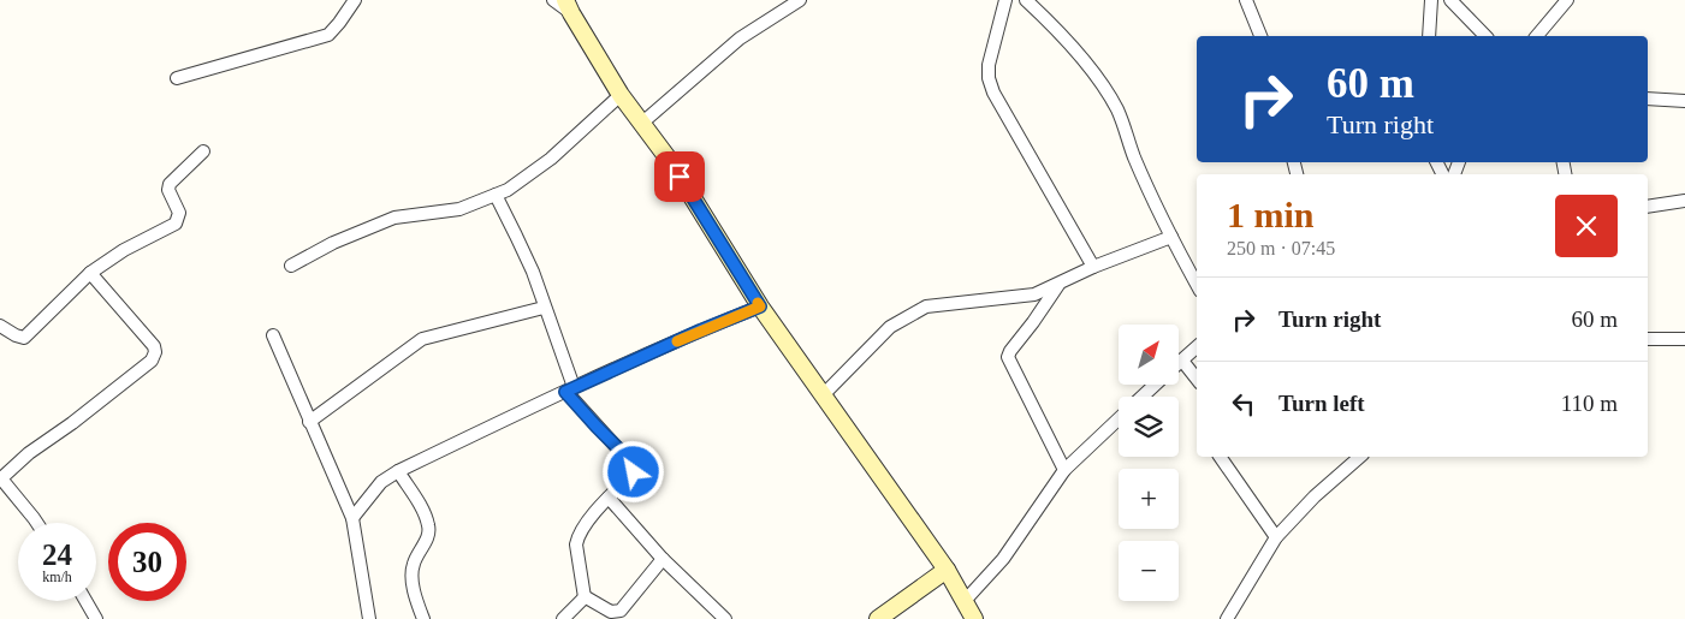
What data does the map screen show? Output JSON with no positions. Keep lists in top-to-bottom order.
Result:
{
  "north": "top right",
  "page": {
    "turn": ["60 m", "Turn right"],
    "heading": ["1 min", "250 m · 07:45"],
    "list": [
      {
        "name": "Turn right",
        "value": "60 m"
      },
      {
        "name": "Turn left",
        "value": "110 m"
      }
    ],
    "map_buttons": ["+", "−"],
    "speed": "24 km/h",
    "limit": "30"
  }
}
